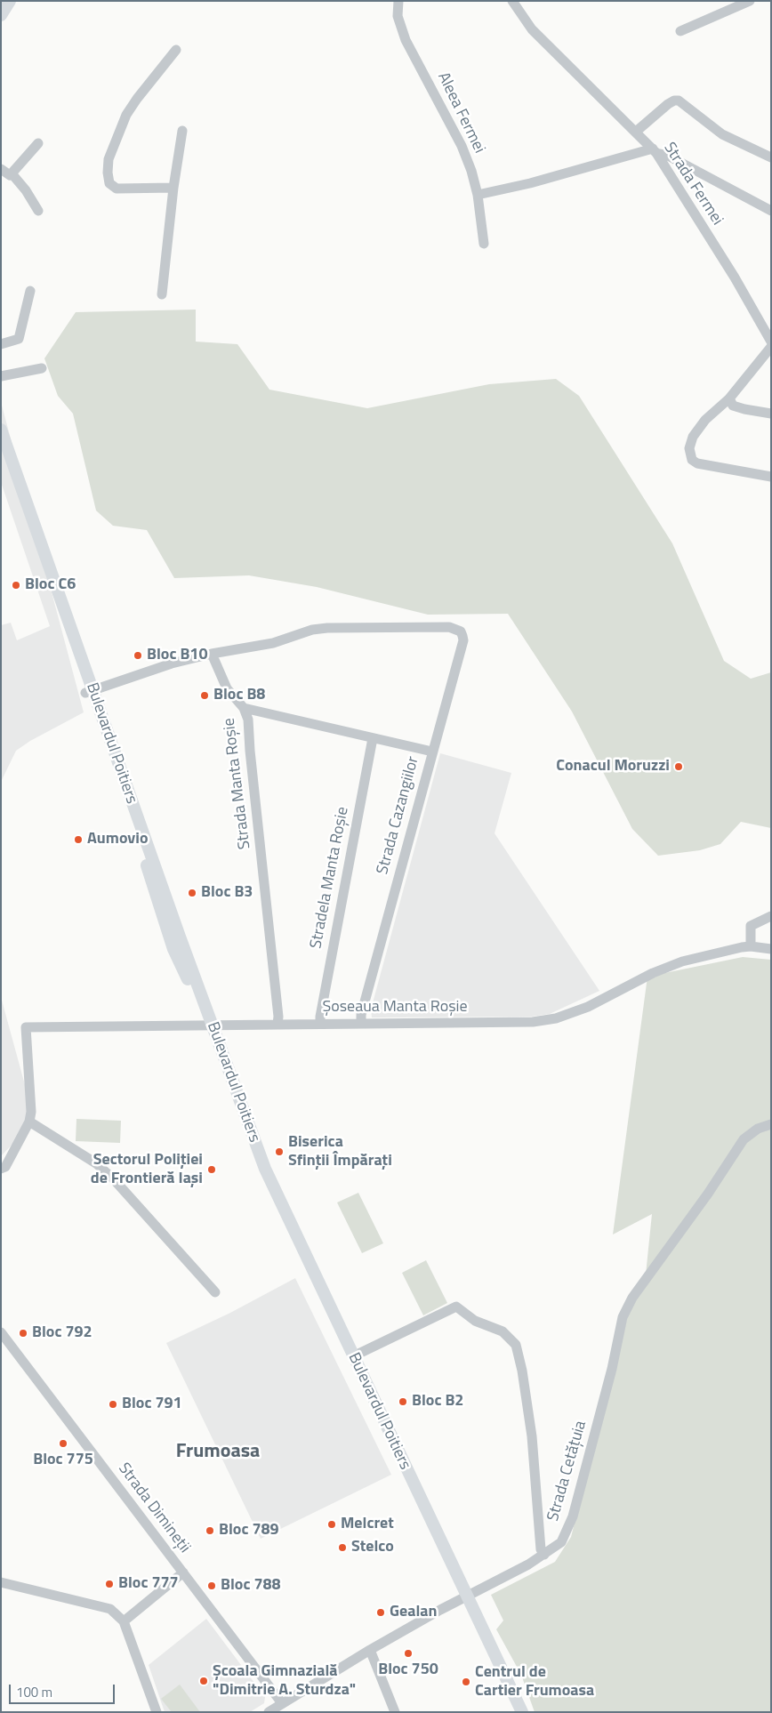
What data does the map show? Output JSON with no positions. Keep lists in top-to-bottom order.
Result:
{
  "streets": {
    "main road": ["Bulevardul Poitiers"],
    "street": [
      "Aleea Fermei",
      "Strada Fermei",
      "Strada Manta Roșie",
      "Strada Cazangiilor",
      "Stradela Manta Roșie",
      "Șoseaua Manta Roșie",
      "Strada Cetățuia",
      "Strada Dimineții"
    ]
  },
  "crossings": [
    ["Bulevardul Poitiers", "Șoseaua Manta Roșie"],
    ["Bulevardul Poitiers", "Strada Cetățuia"],
    ["Strada Manta Roșie", "Strada Cazangiilor"],
    ["Strada Manta Roșie", "Șoseaua Manta Roșie"],
    ["Strada Cazangiilor", "Stradela Manta Roșie"],
    ["Strada Cazangiilor", "Șoseaua Manta Roșie"],
    ["Stradela Manta Roșie", "Șoseaua Manta Roșie"],
    ["Strada Cetățuia", "Strada Dimineții"]
  ],
  "districts": ["Frumoasa"],
  "places": [
    "Bloc C6",
    "Bloc B10",
    "Bloc B8",
    "Conacul Moruzzi",
    "Aumovio",
    "Bloc B3",
    "Biserica Sfinții Împărați",
    "Sectorul Poliției de Frontieră Iași",
    "Bloc 792",
    "Bloc B2",
    "Bloc 791",
    "Bloc 775",
    "Melcret",
    "Bloc 789",
    "Stelco",
    "Bloc 777",
    "Bloc 788",
    "Gealan",
    "Bloc 750",
    "Școala Gimnazială \"Dimitrie A. Sturdza\"",
    "Centrul de Cartier Frumoasa"
  ],
  "scale_bar": "100 m"
}
